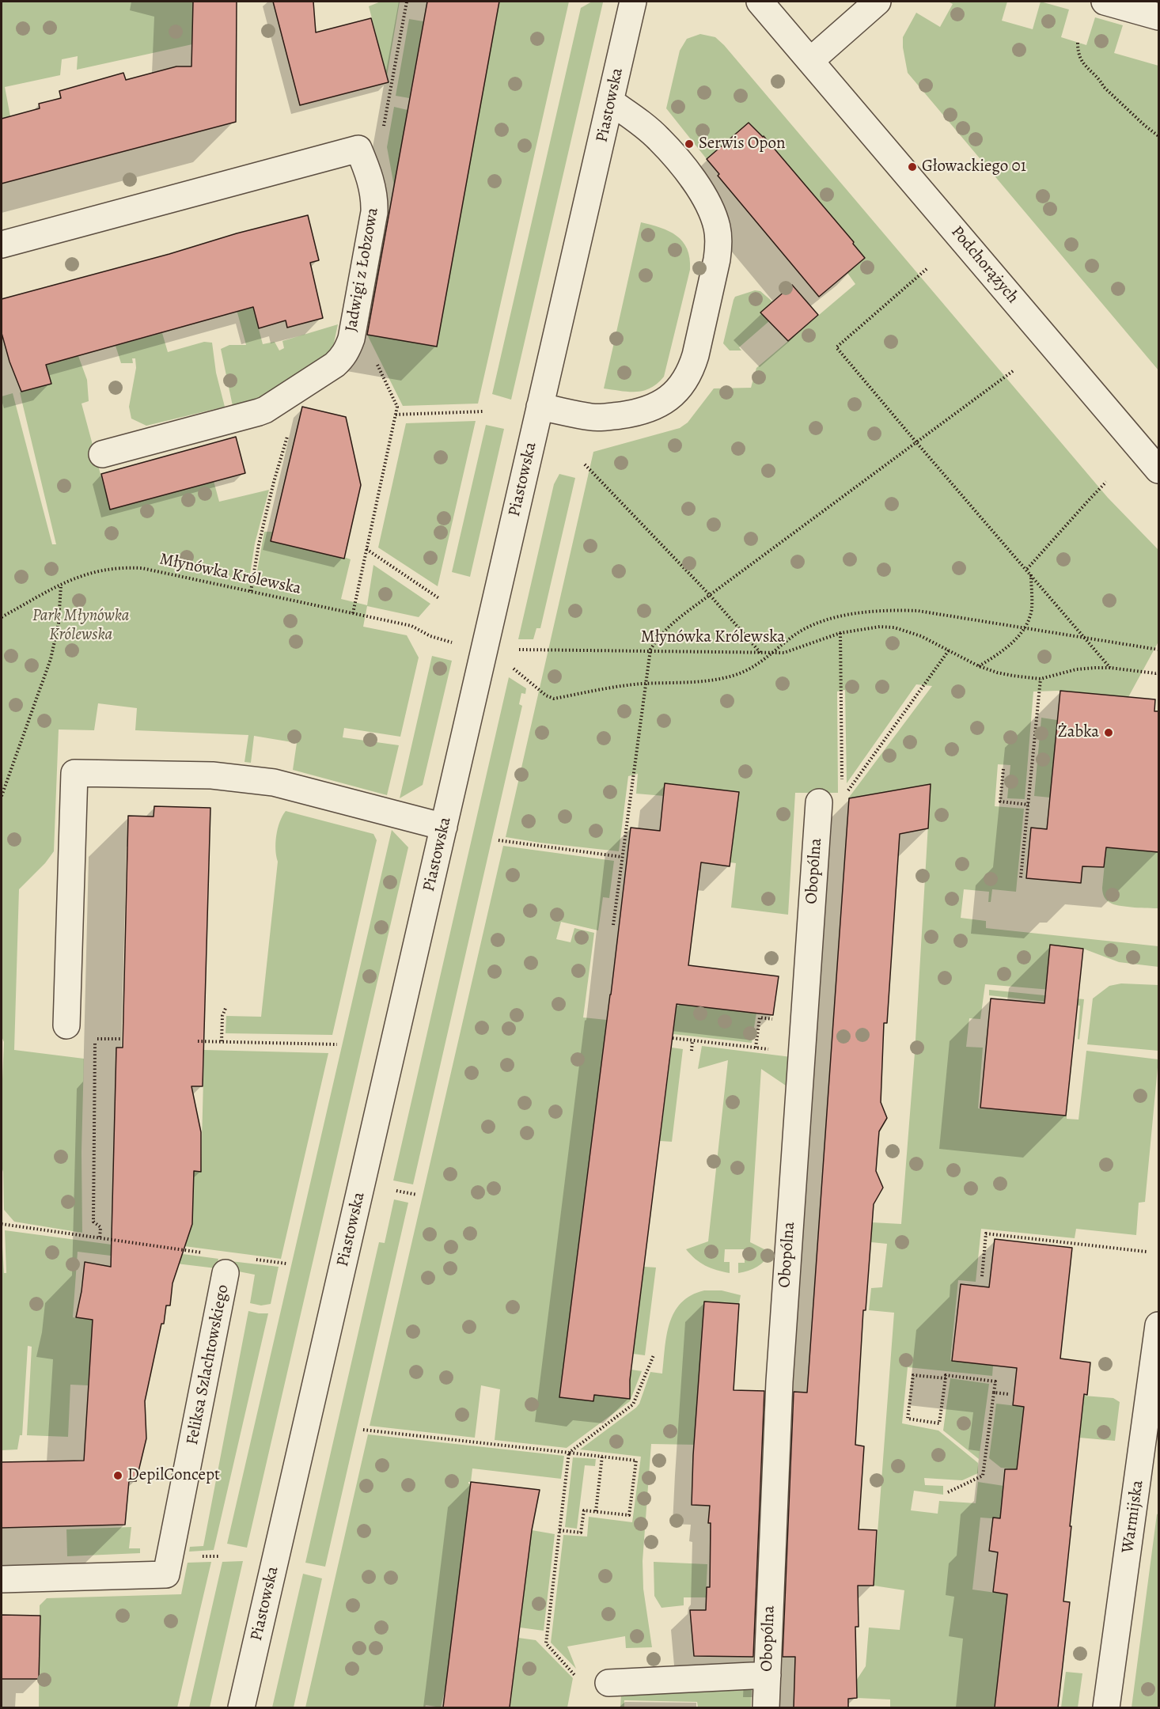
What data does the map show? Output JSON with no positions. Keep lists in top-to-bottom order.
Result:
{
  "streets": {
    "street": [
      "Piastowska",
      "Podchorążych",
      "Jadwigi z Łobzowa",
      "Obopólna",
      "Feliksa Szlachtowskiego",
      "Warmijska"
    ],
    "path": ["Młynówka Królewska"]
  },
  "parks": ["Park Młynówka Królewska"],
  "places": [
    "Serwis Opon",
    "Głowackiego 01",
    "Żabka",
    "DepilConcept"
  ]
}
